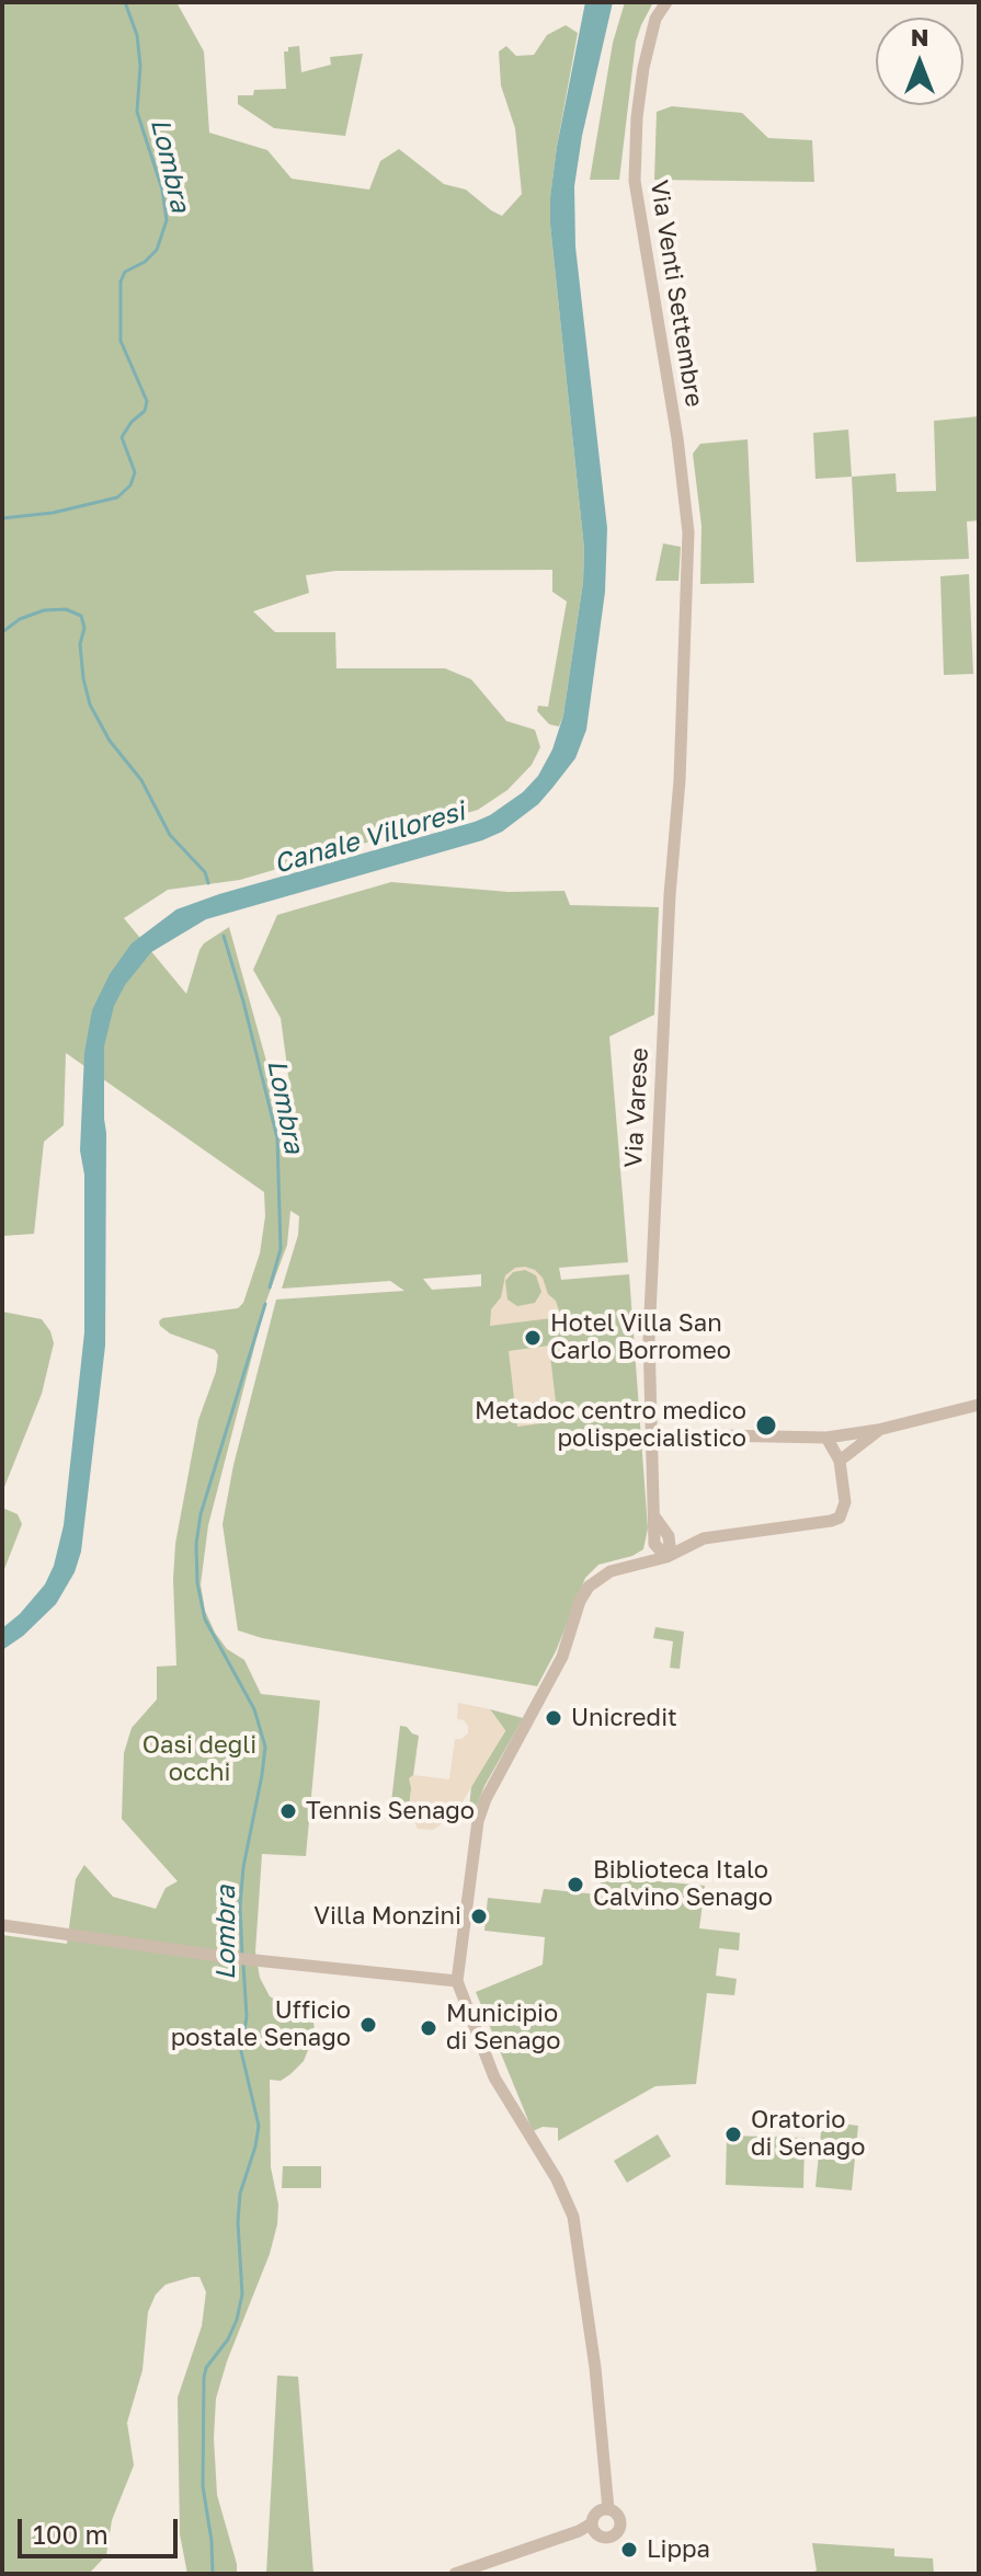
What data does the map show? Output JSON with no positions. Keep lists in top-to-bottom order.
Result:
{
  "streets": {
    "street": ["Via Venti Settembre", "Via Varese"]
  },
  "crossings": [
    ["Via Venti Settembre", "Via Varese"]
  ],
  "water": ["Lombra", "Canale Villoresi"],
  "parks": ["Oasi degli occhi"],
  "places": [
    "Hotel Villa San Carlo Borromeo",
    "Metadoc centro medico polispecialistico",
    "Unicredit",
    "Tennis Senago",
    "Biblioteca Italo Calvino Senago",
    "Villa Monzini",
    "Ufficio postale Senago",
    "Municipio di Senago",
    "Oratorio di Senago",
    "Lippa"
  ],
  "scale_bar": "100 m",
  "north": "top"
}
